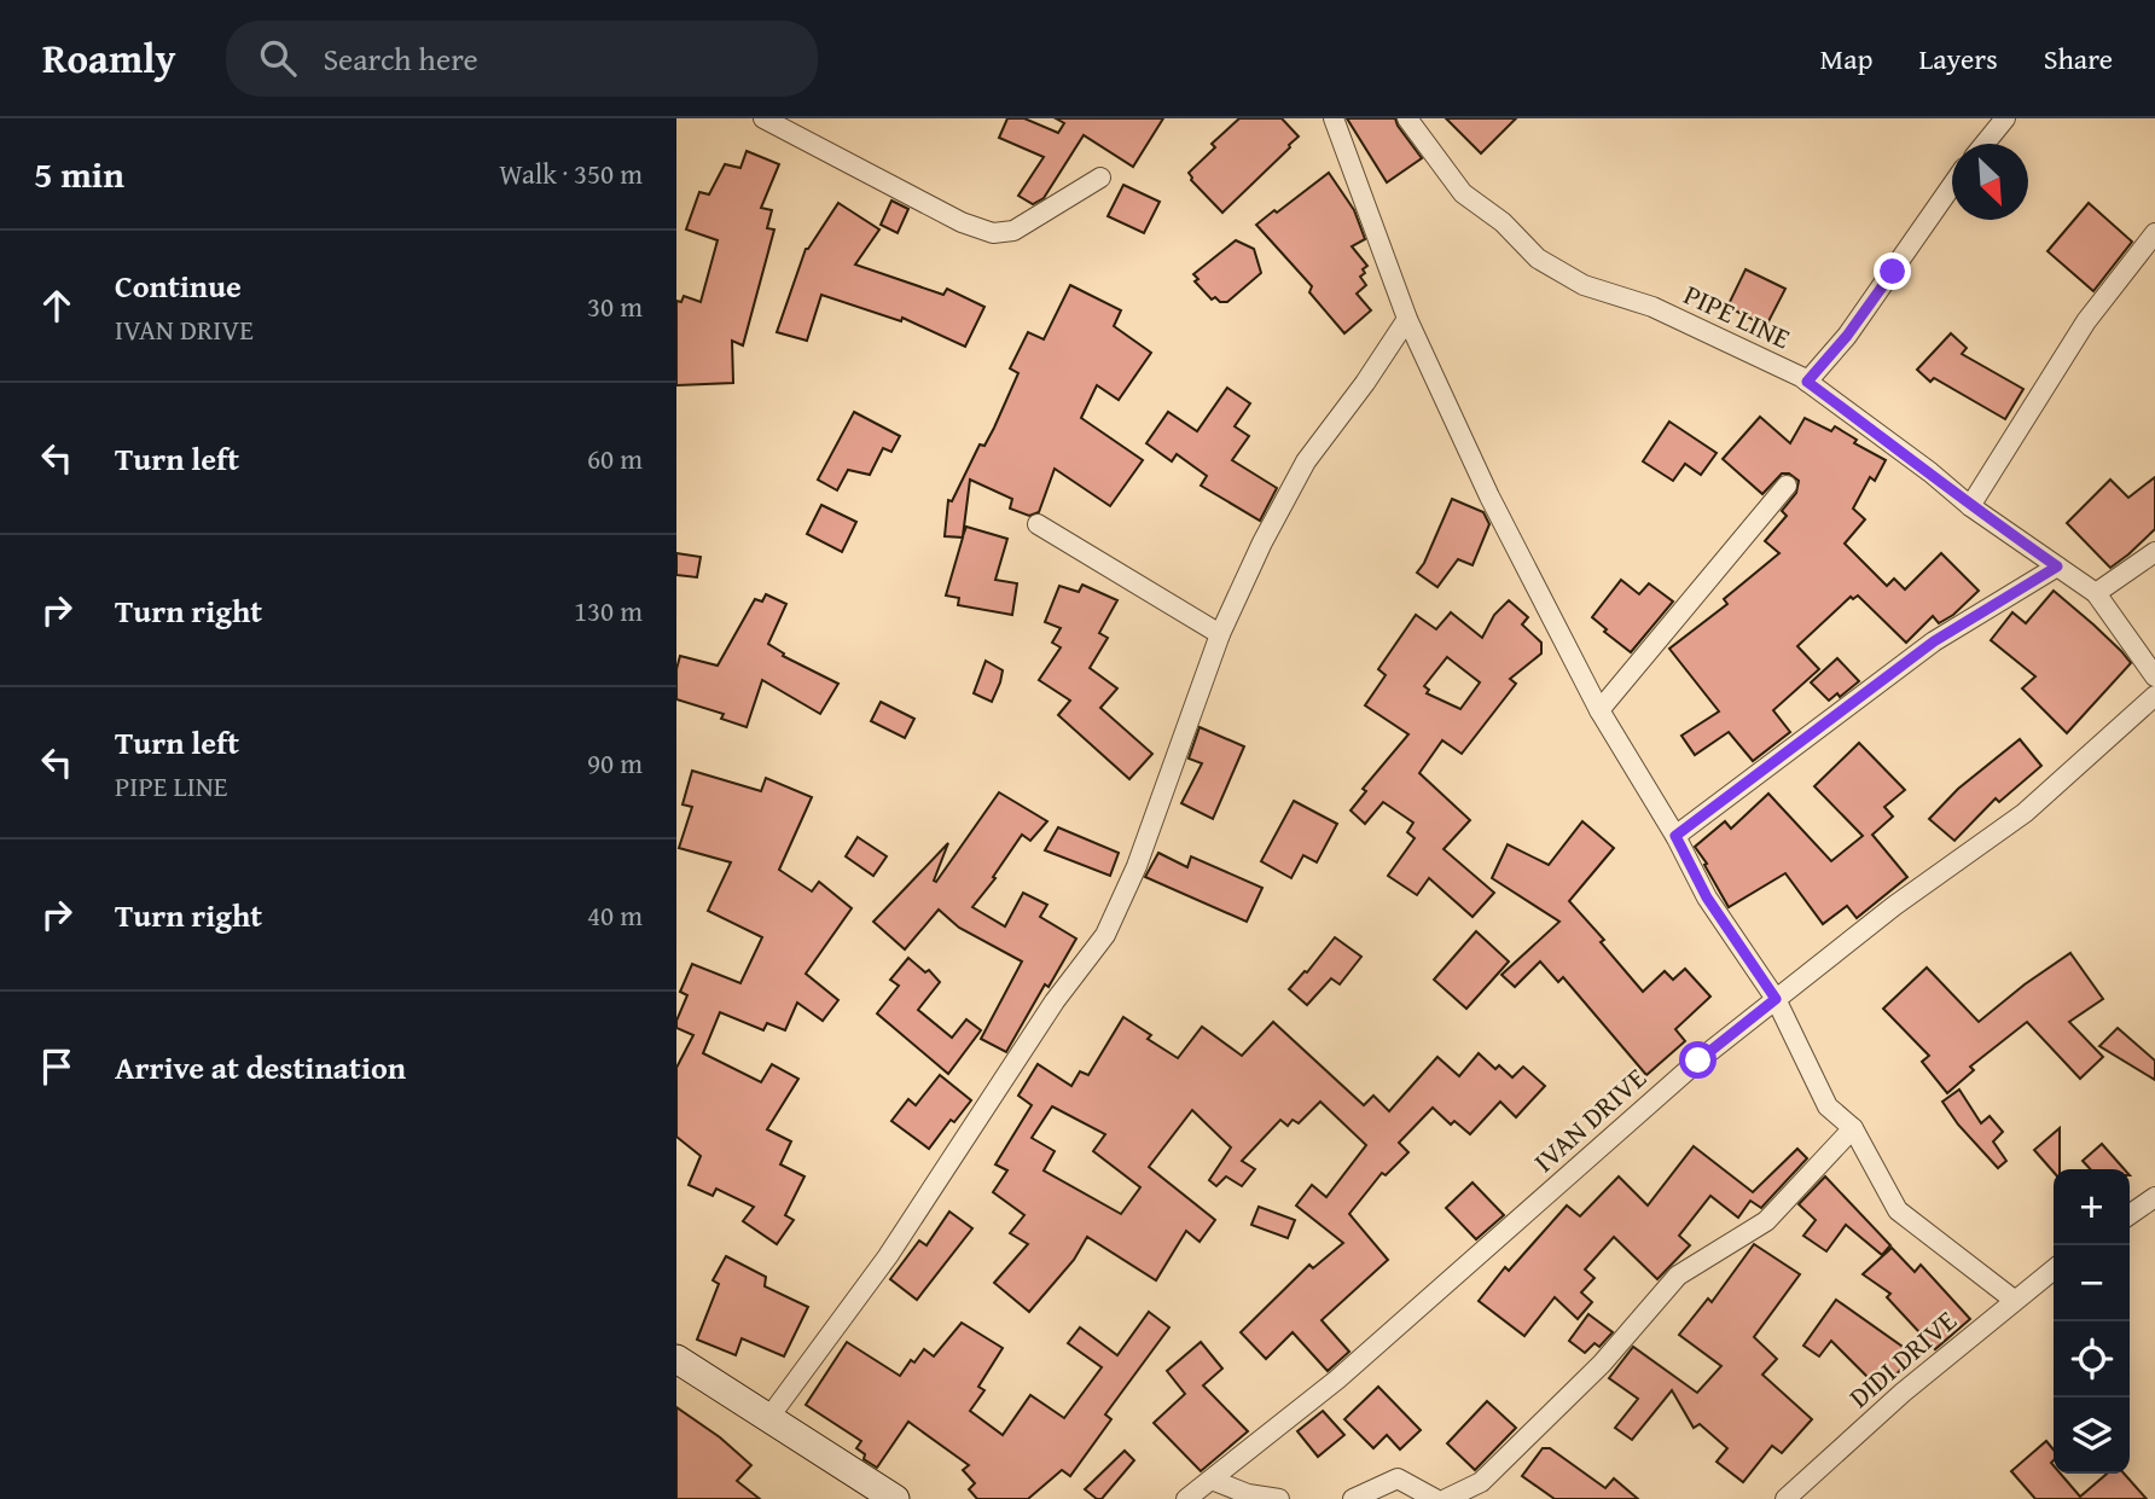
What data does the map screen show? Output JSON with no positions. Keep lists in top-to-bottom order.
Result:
{
  "streets": {
    "street": ["PIPE LINE", "IVAN DRIVE", "DIDI DRIVE"]
  },
  "north": "bottom right",
  "page": {
    "header": "Roamly",
    "search": "Search here",
    "nav": ["Map", "Layers", "Share"],
    "heading": ["5 min", "Walk · 350 m"],
    "list": [
      ["Continue", "IVAN DRIVE", "30 m"],
      ["Turn left", "60 m"],
      ["Turn right", "130 m"],
      ["Turn left", "PIPE LINE", "90 m"],
      ["Turn right", "40 m"],
      "Arrive at destination"
    ],
    "map_buttons": ["+", "−"]
  }
}
